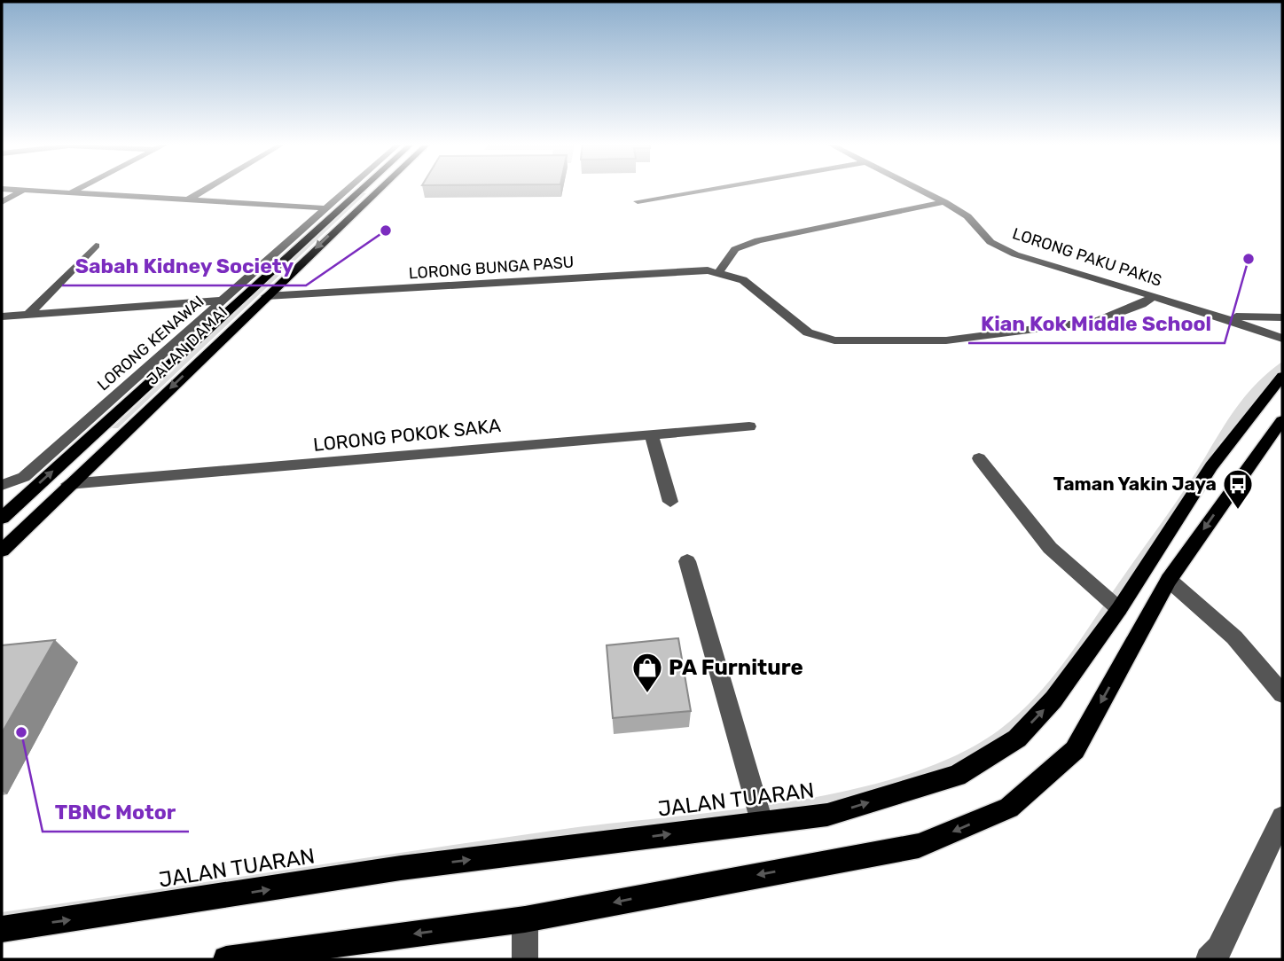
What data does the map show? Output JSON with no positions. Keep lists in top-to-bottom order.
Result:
{
  "streets": {
    "main road": ["JALAN DAMAI", "JALAN TUARAN"],
    "street": [
      "LORONG PAKU PAKIS",
      "LORONG BUNGA PASU",
      "LORONG KENAWAI",
      "LORONG POKOK SAKA"
    ]
  },
  "crossings": [
    ["LORONG BUNGA PASU", "JALAN DAMAI"],
    ["JALAN DAMAI", "LORONG POKOK SAKA"]
  ],
  "places": {
    "other": ["Sabah Kidney Society", "Kian Kok Middle School", "TBNC Motor"],
    "bus stop": ["Taman Yakin Jaya"],
    "shop": ["PA Furniture"]
  }
}
